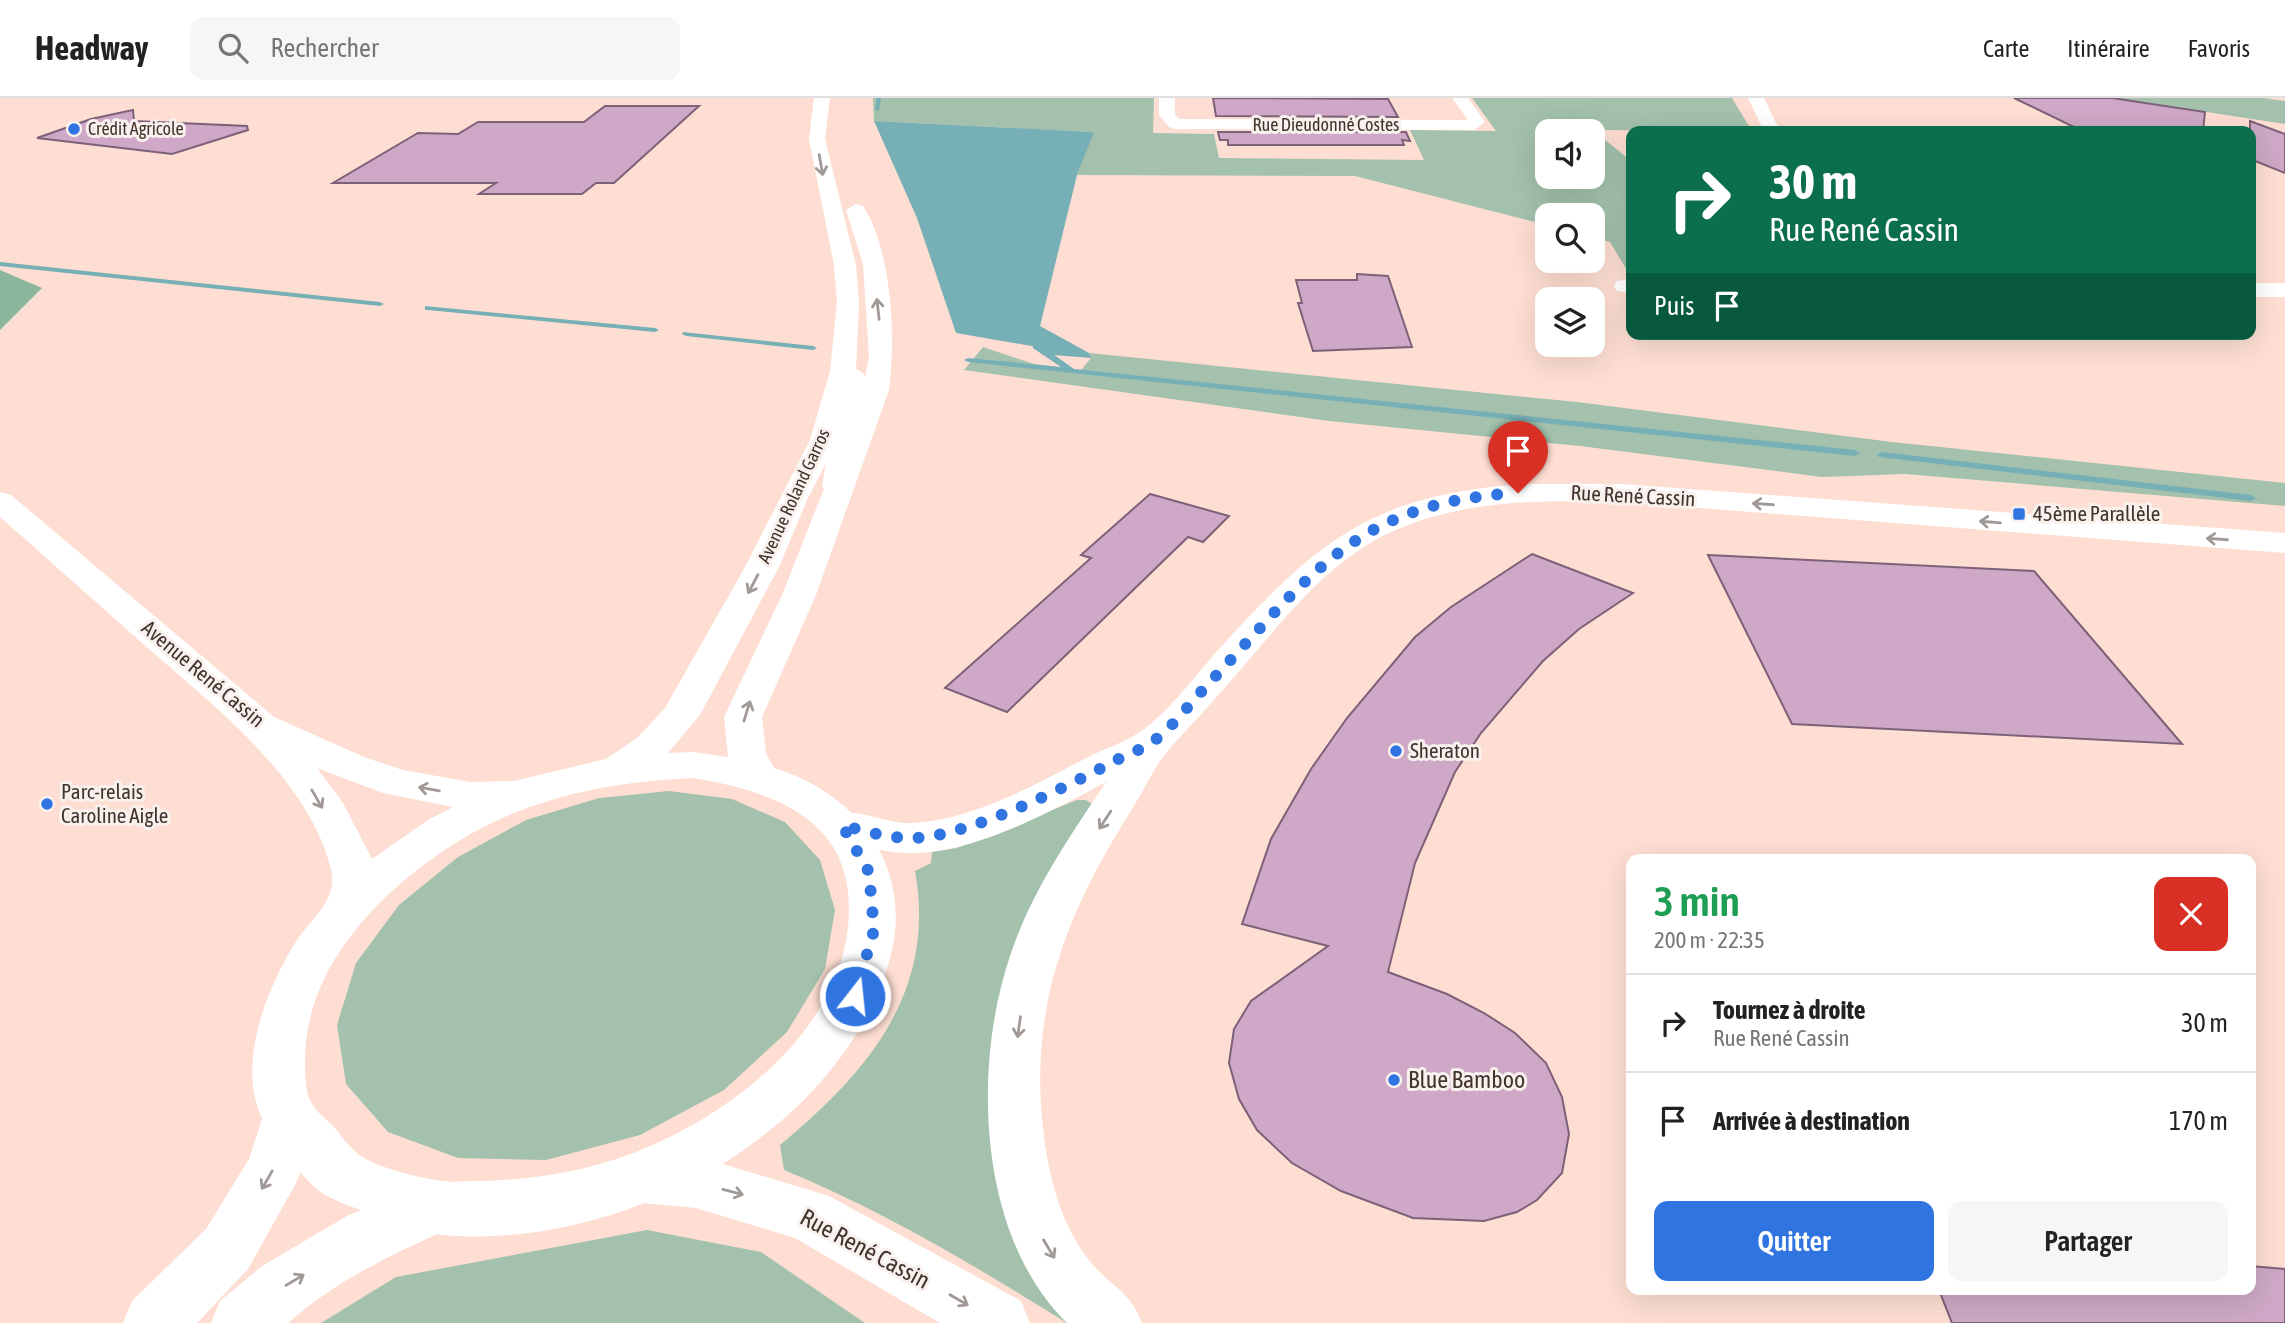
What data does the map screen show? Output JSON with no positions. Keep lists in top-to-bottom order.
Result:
{
  "streets": {
    "main road": [
      "Rue Dieudonné Costes",
      "Avenue Roland Garros",
      "Rue René Cassin",
      "Avenue René Cassin"
    ]
  },
  "one_way": ["Avenue René Cassin"],
  "places": {
    "other": [
      "Crédit Agricole",
      "Sheraton",
      "Parc-relais Caroline Aigle",
      "Blue Bamboo"
    ],
    "transit": ["45ème Parallèle"]
  },
  "page": {
    "header": "Headway",
    "search": "Rechercher",
    "nav": ["Carte", "Itinéraire", "Favoris"],
    "turn": ["30 m", "Rue René Cassin"],
    "then": "Puis",
    "heading": ["3 min", "200 m · 22:35"],
    "list": [
      {
        "name": "Tournez à droite",
        "note": "Rue René Cassin",
        "value": "30 m"
      },
      {
        "name": "Arrivée à destination",
        "value": "170 m"
      }
    ],
    "buttons": ["Quitter", "Partager"]
  }
}
